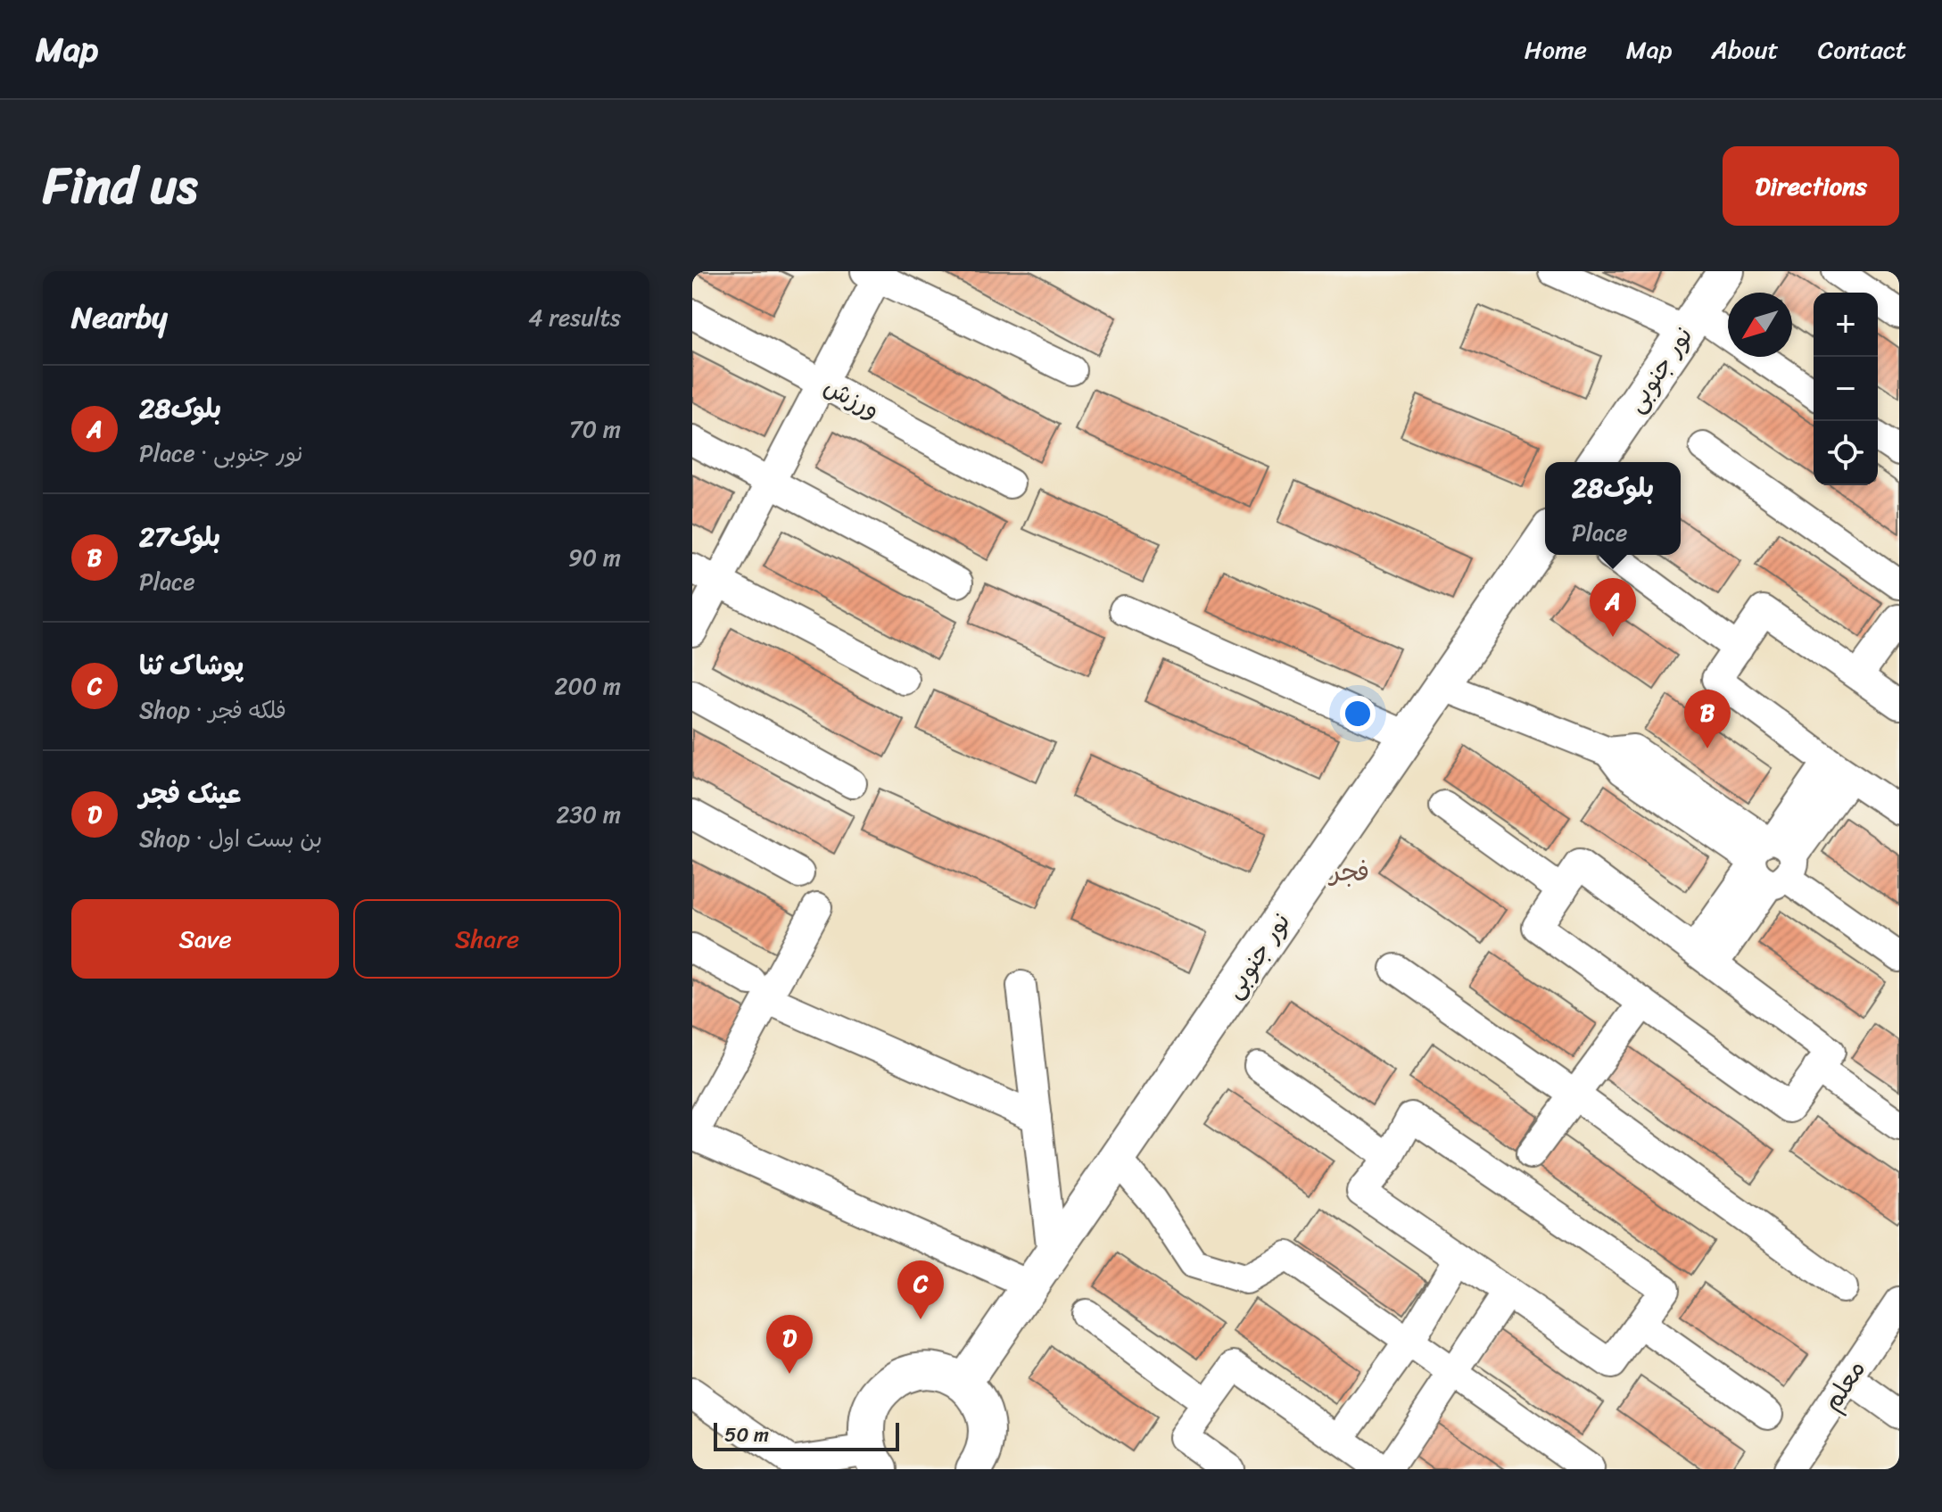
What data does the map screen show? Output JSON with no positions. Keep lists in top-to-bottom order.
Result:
{
  "streets": {
    "main road": ["نور جنوبی"],
    "street": ["ورزش", "معلم"]
  },
  "districts": ["فجر"],
  "scale_bar": "50 m",
  "north": "bottom left",
  "page": {
    "header": "Map",
    "nav": [
      "Home",
      "Map",
      "About",
      "Contact"
    ],
    "title": "Find us",
    "buttons": [
      "Directions",
      ["Save", "Share"]
    ],
    "heading": ["Nearby", "4 results"],
    "map_buttons": ["+", "−"],
    "list": [
      {
        "mark": "A",
        "name": "بلوک28",
        "note": "Place · نور جنوبی",
        "value": "70 m"
      },
      {
        "mark": "B",
        "name": "بلوک27",
        "note": "Place",
        "value": "90 m"
      },
      {
        "mark": "C",
        "name": "پوشاک ثنا",
        "note": "Shop · فلکه فجر",
        "value": "200 m"
      },
      {
        "mark": "D",
        "name": "عینک فجر",
        "note": "Shop · بن بست اول",
        "value": "230 m"
      }
    ],
    "popup": ["بلوک28", "Place"],
    "pins": [
      "A",
      "B",
      "C",
      "D"
    ],
    "scale": "50 m"
  }
}
